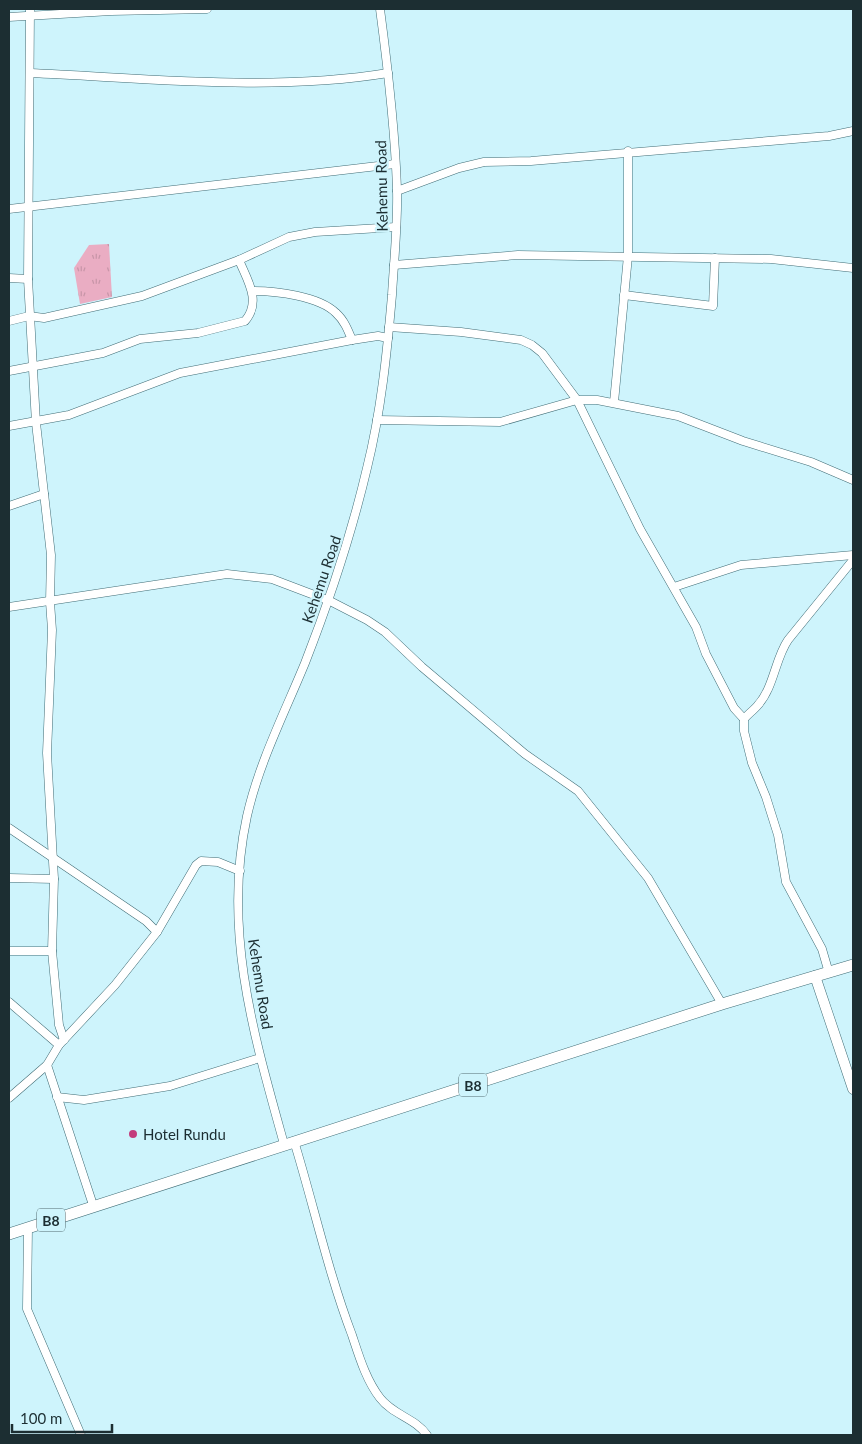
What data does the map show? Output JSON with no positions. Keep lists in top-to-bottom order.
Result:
{
  "streets": {
    "highway": ["B8"],
    "street": ["Kehemu Road"]
  },
  "crossings": [
    ["Kehemu Road", "B8"]
  ],
  "places": ["Hotel Rundu"],
  "scale_bar": "100 m"
}
